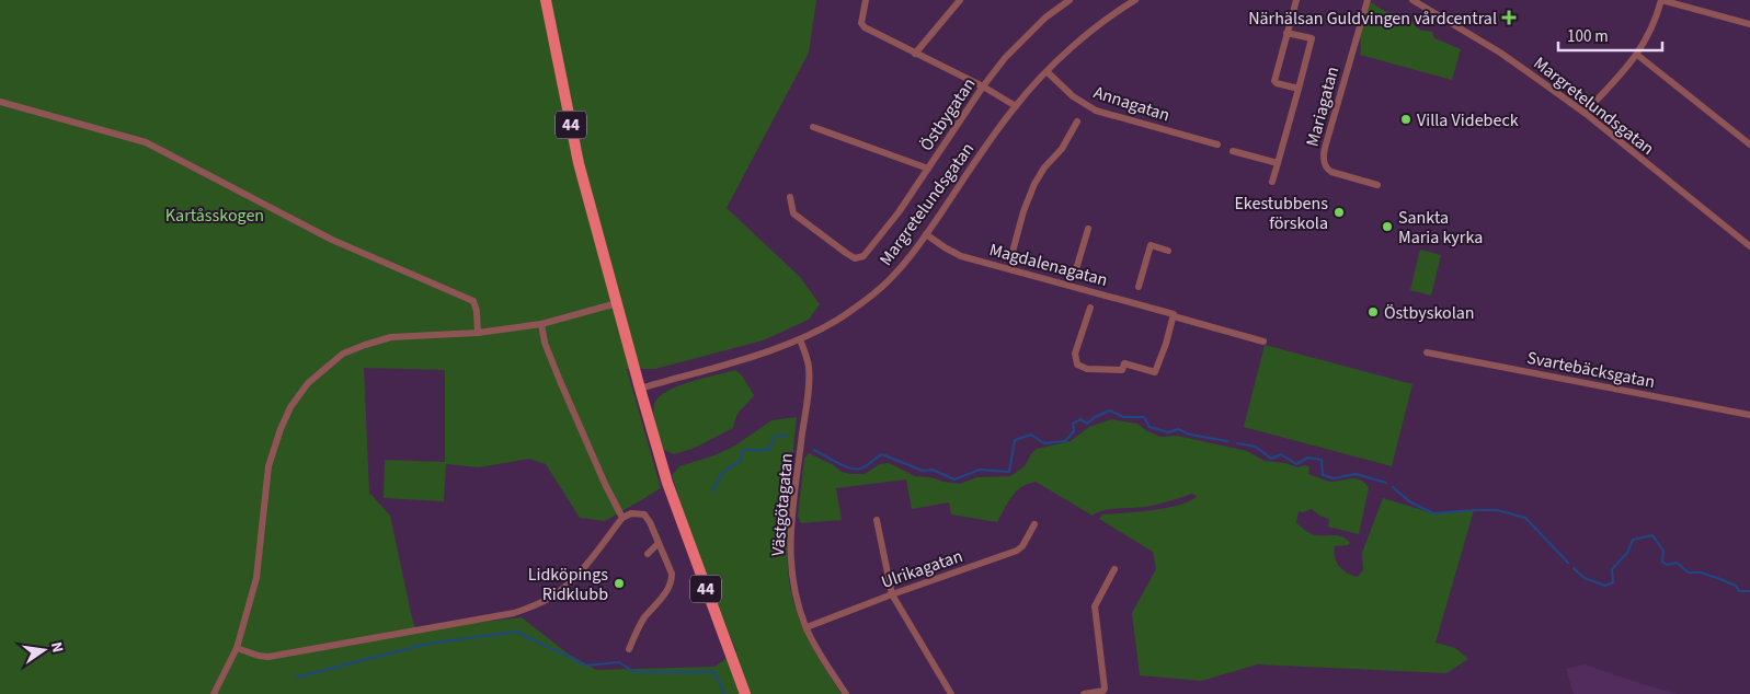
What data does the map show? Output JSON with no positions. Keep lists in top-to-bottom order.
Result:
{
  "streets": {
    "main road": ["44"],
    "street": [
      "Annagatan",
      "Margretelundsgatan",
      "Mariagatan",
      "Östbygatan",
      "Magdalenagatan",
      "Svartebäcksgatan",
      "Västgötagatan",
      "Ulrikagatan"
    ]
  },
  "crossings": [
    ["Annagatan", "Margretelundsgatan"],
    ["Margretelundsgatan", "44"],
    ["Margretelundsgatan", "Magdalenagatan"],
    ["Margretelundsgatan", "Västgötagatan"],
    ["Västgötagatan", "Ulrikagatan"]
  ],
  "parks": ["Kartåsskogen"],
  "places": {
    "health": ["Närhälsan Guldvingen vårdcentral"],
    "other": [
      "Villa Videbeck",
      "Ekestubbens förskola",
      "Sankta Maria kyrka",
      "Östbyskolan",
      "Lidköpings Ridklubb"
    ]
  },
  "scale_bar": "100 m",
  "north": "right"
}
